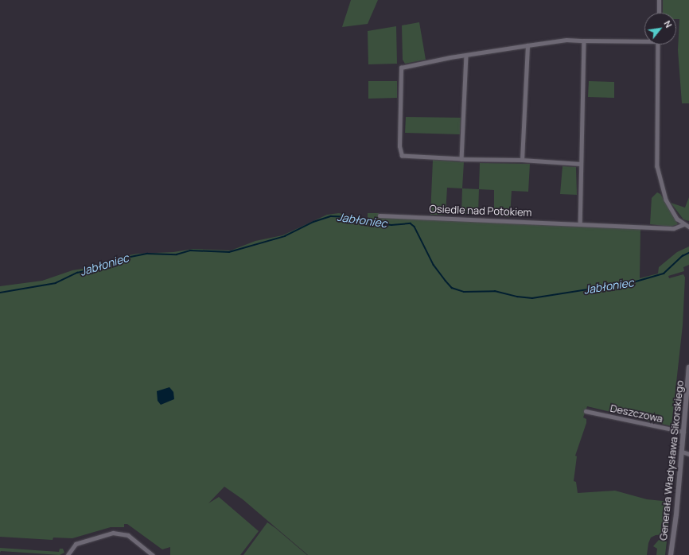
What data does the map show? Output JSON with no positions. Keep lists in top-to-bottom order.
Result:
{
  "streets": {
    "street": ["Osiedle nad Potokiem", "Deszczowa", "Generała Władysława Sikorskiego"]
  },
  "crossings": [
    ["Deszczowa", "Generała Władysława Sikorskiego"]
  ],
  "water": ["Jabłoniec"],
  "north": "top right"
}
